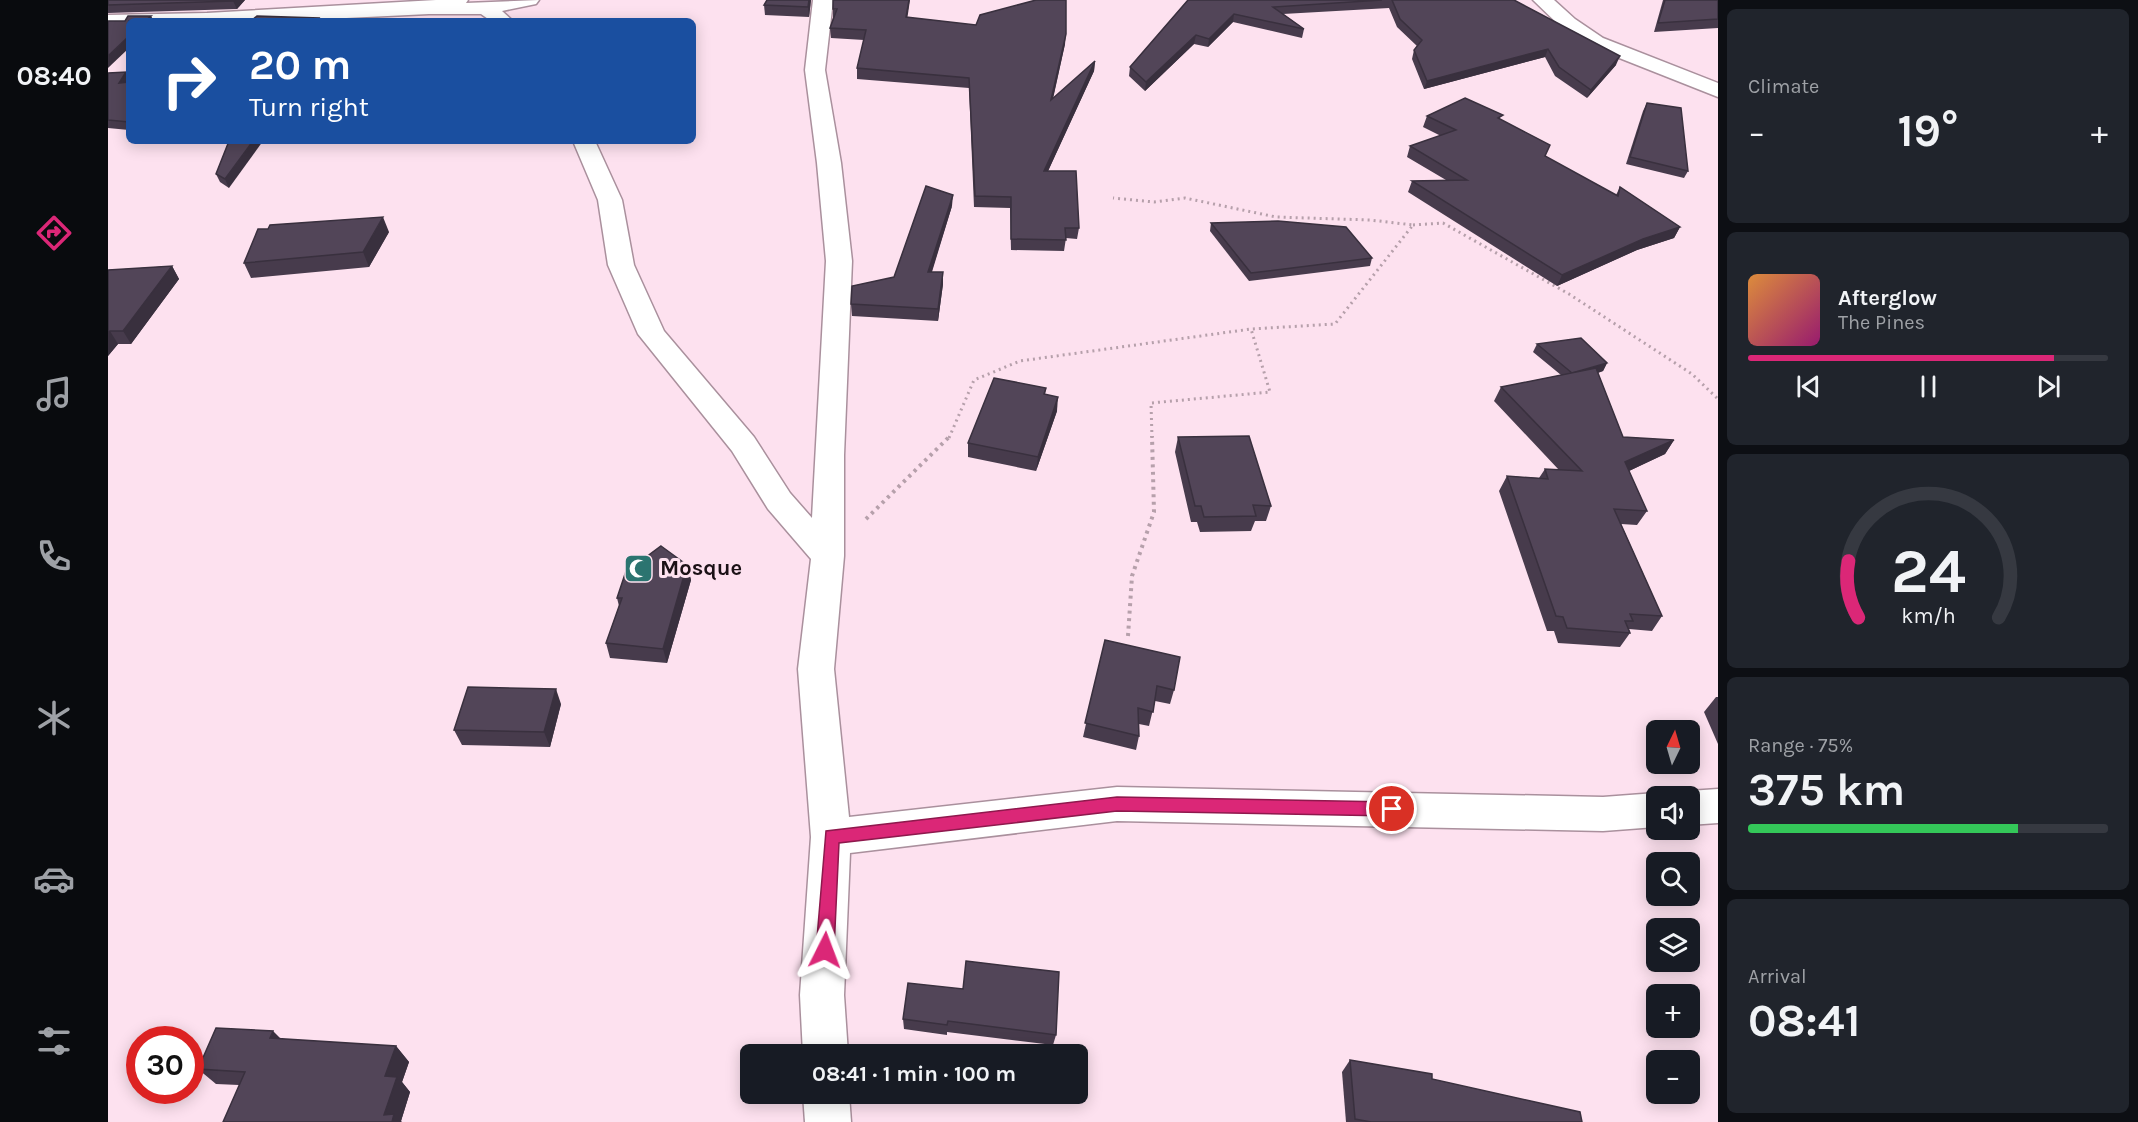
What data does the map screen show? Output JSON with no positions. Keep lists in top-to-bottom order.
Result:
{
  "places": {
    "mosque": ["Mosque"]
  },
  "north": "top",
  "page": {
    "tabs": "08:40",
    "tile": [
      "Climate",
      ["Range · 75%", "375 km"],
      ["Arrival", "08:41"]
    ],
    "turn": ["20 m", "Turn right"],
    "heat": ["−", "19°", "+"],
    "song": ["Afterglow", "The Pines"],
    "map_buttons": ["+", "−"],
    "limit": "30",
    "trip": "08:41 · 1 min · 100 m",
    "gauge": ["24", "km/h"]
  }
}
